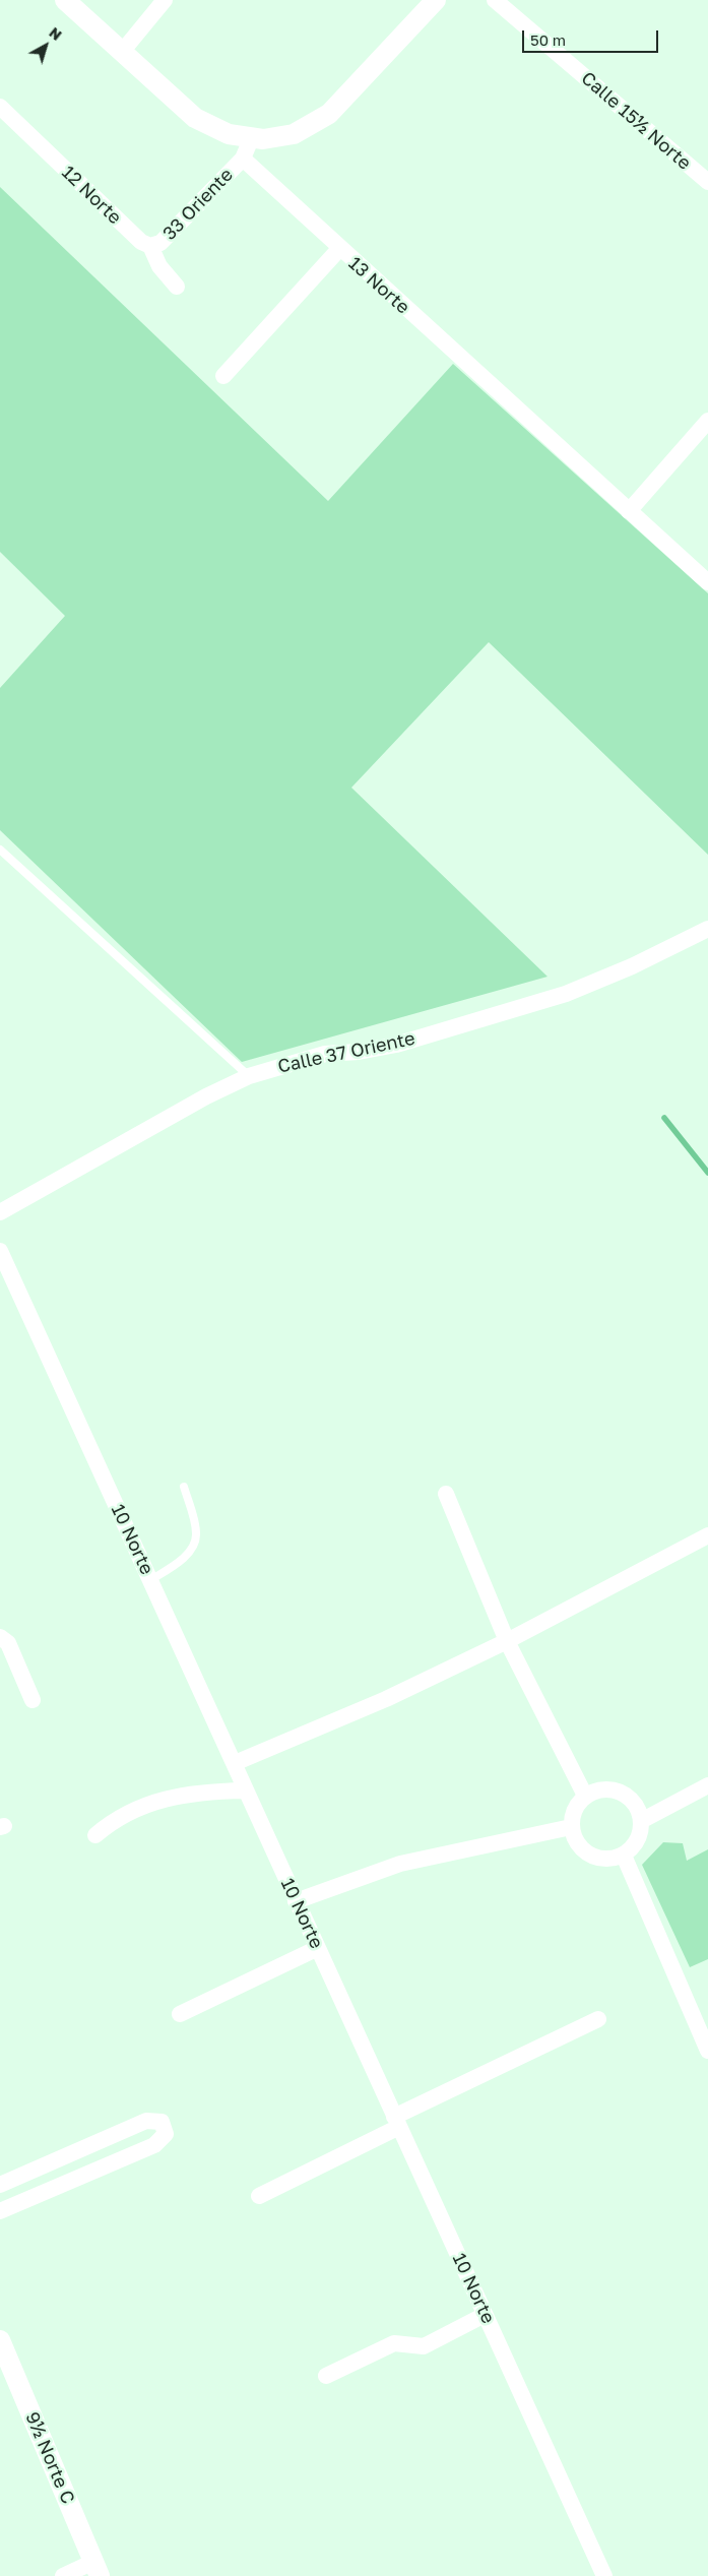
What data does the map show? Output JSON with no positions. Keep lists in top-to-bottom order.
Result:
{
  "streets": {
    "street": [
      "Calle 15½ Norte",
      "12 Norte",
      "33 Oriente",
      "13 Norte",
      "Calle 37 Oriente",
      "10 Norte",
      "9½ Norte C"
    ]
  },
  "crossings": [
    ["12 Norte", "33 Oriente"],
    ["33 Oriente", "13 Norte"]
  ],
  "scale_bar": "50 m",
  "north": "top right"
}
